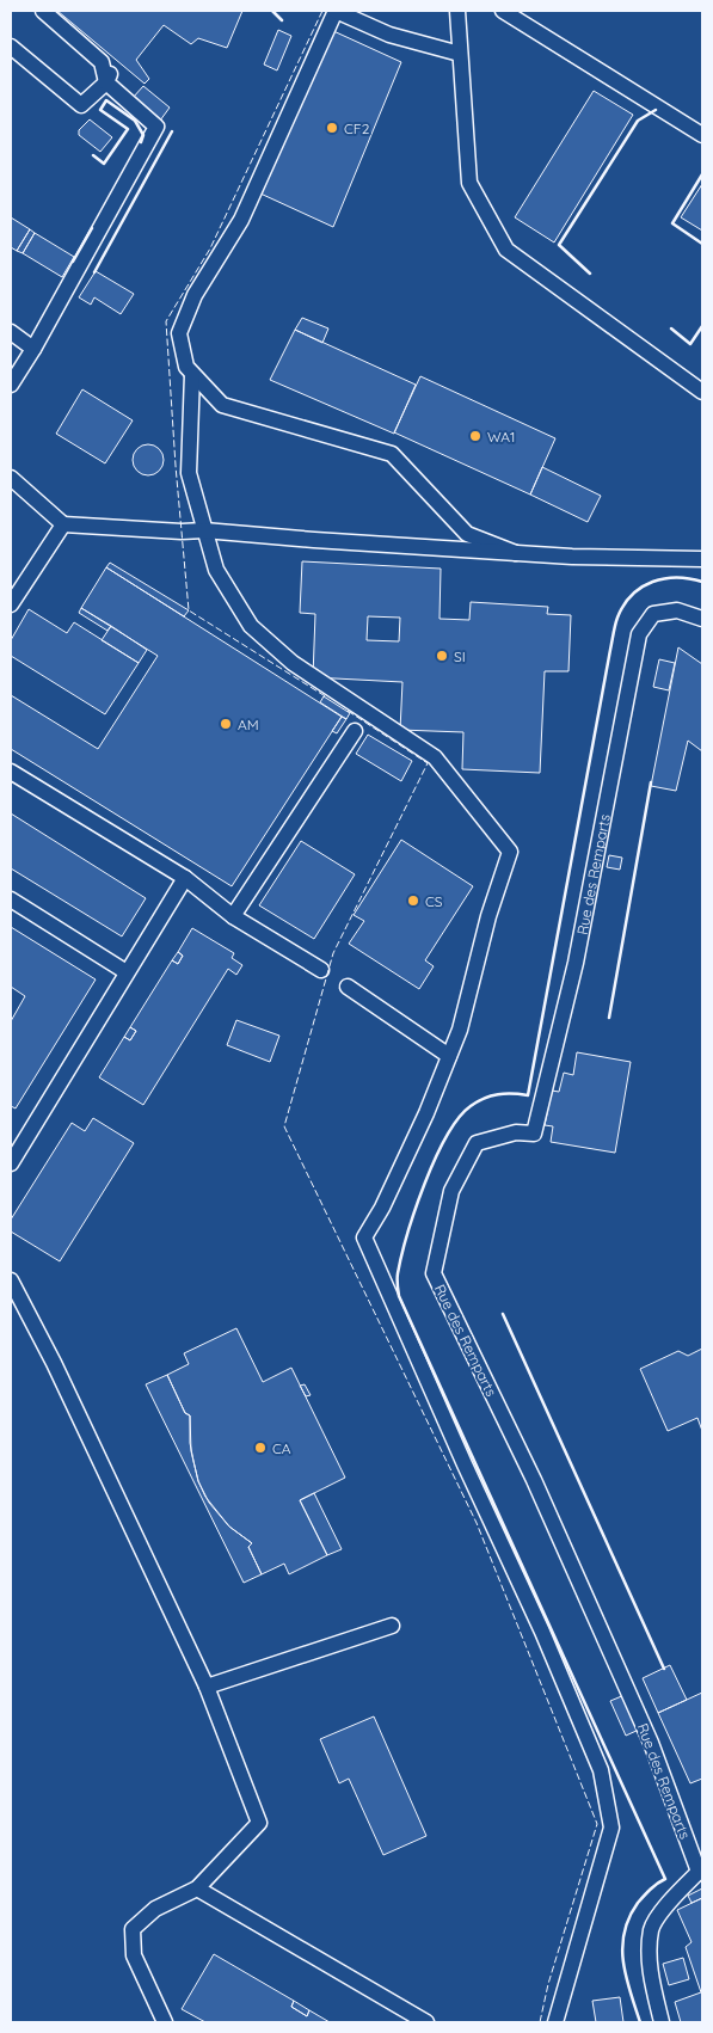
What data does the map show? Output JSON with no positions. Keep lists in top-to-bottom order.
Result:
{
  "streets": {
    "lane": ["Rue des Remparts"]
  },
  "places": [
    "CF2",
    "WA1",
    "SI",
    "AM",
    "CS",
    "CA"
  ]
}
